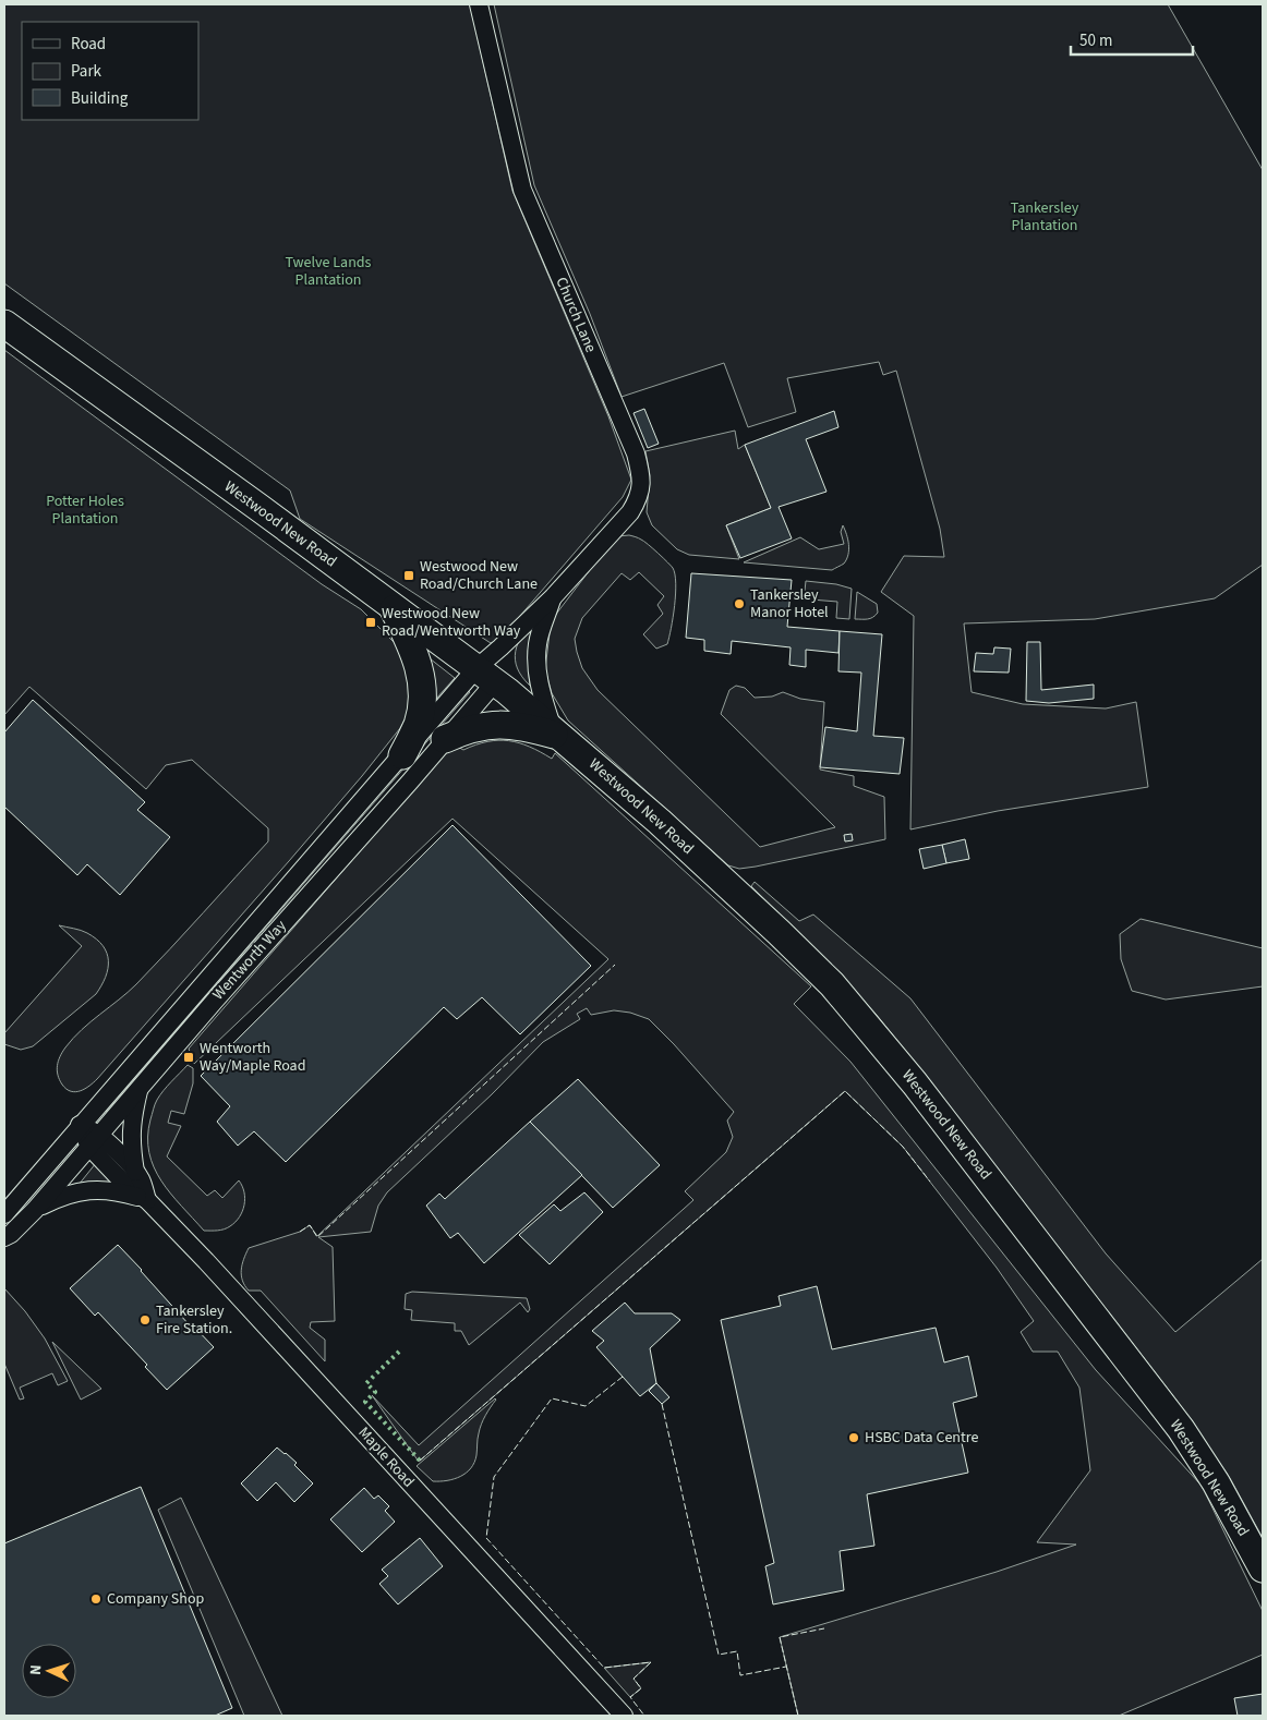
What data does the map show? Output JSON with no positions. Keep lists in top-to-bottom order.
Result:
{
  "streets": {
    "highway": ["Westwood New Road"],
    "street": ["Church Lane", "Wentworth Way", "Maple Road"]
  },
  "crossings": [
    ["Church Lane", "Westwood New Road"],
    ["Church Lane", "Wentworth Way"],
    ["Westwood New Road", "Wentworth Way"],
    ["Wentworth Way", "Maple Road"]
  ],
  "parks": ["Tankersley Plantation", "Twelve Lands Plantation", "Potter Holes Plantation"],
  "places": {
    "transit": ["Westwood New Road/Church Lane", "Westwood New Road/Wentworth Way", "Wentworth Way/Maple Road"],
    "other": [
      "Tankersley Manor Hotel",
      "Tankersley Fire Station.",
      "HSBC Data Centre",
      "Company Shop"
    ]
  },
  "legend": ["Road", "Park", "Building"],
  "scale_bar": "50 m",
  "north": "left"
}
